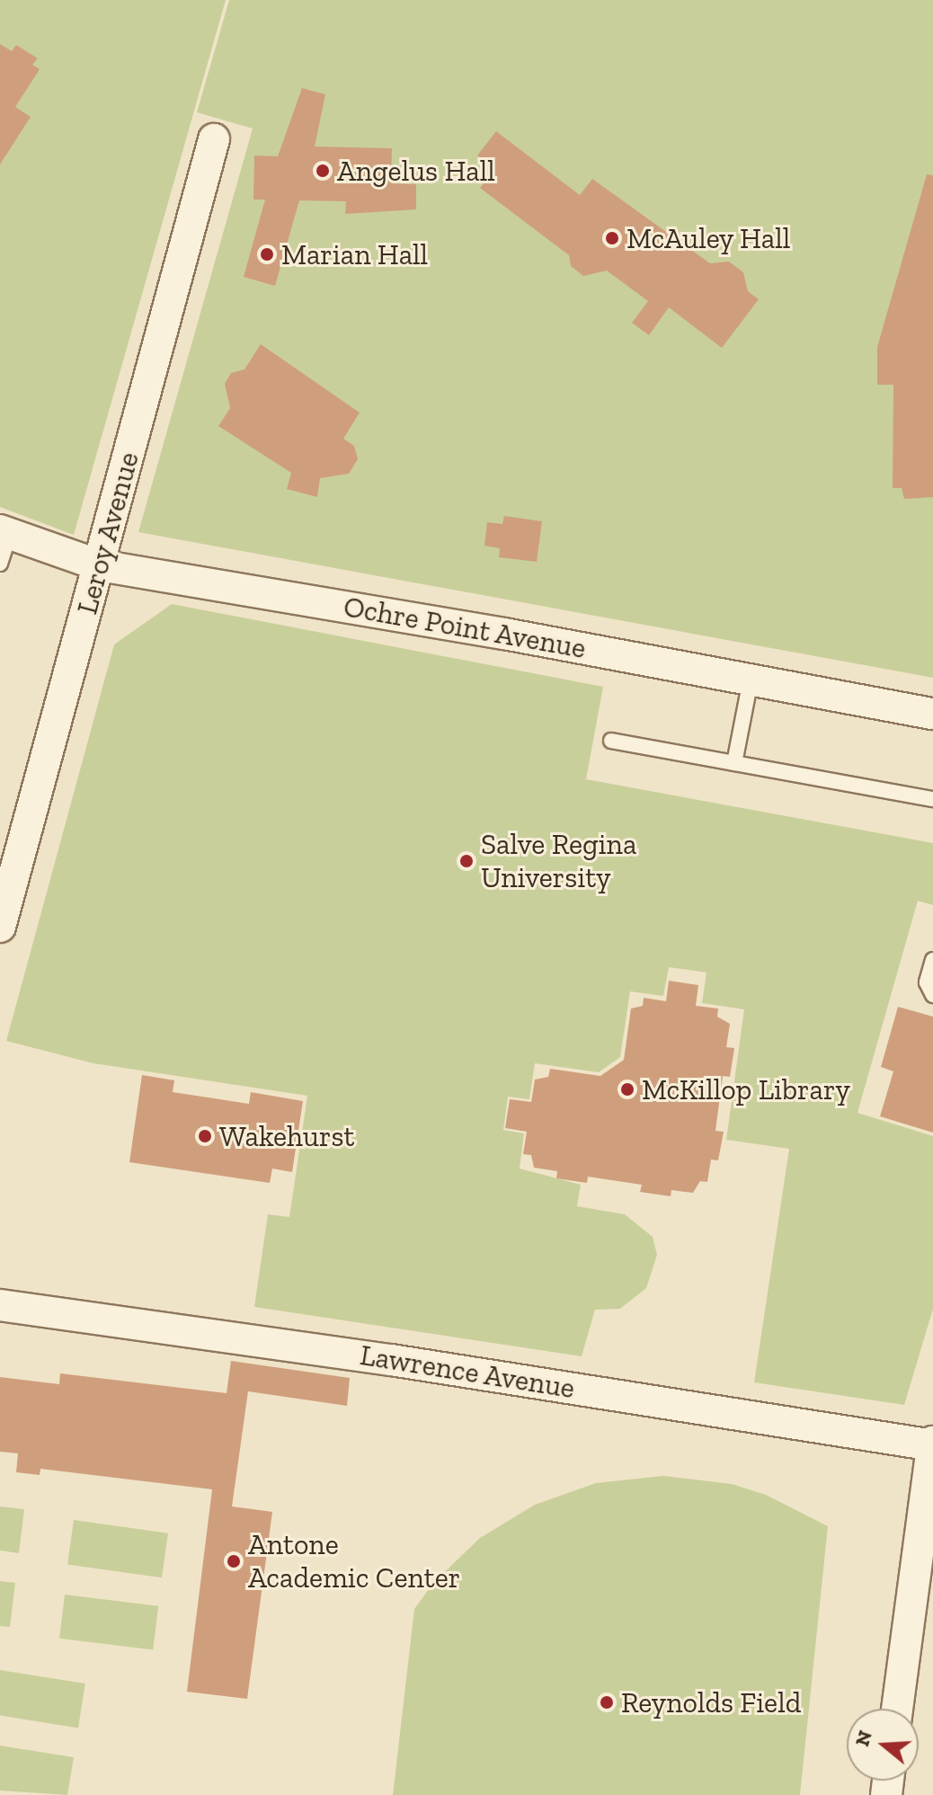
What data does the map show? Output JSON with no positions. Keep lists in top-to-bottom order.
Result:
{
  "streets": {
    "street": ["Leroy Avenue", "Ochre Point Avenue", "Lawrence Avenue"]
  },
  "crossings": [
    ["Leroy Avenue", "Ochre Point Avenue"]
  ],
  "places": [
    "Angelus Hall",
    "McAuley Hall",
    "Marian Hall",
    "Salve Regina University",
    "McKillop Library",
    "Wakehurst",
    "Antone Academic Center",
    "Reynolds Field"
  ],
  "north": "left"
}
